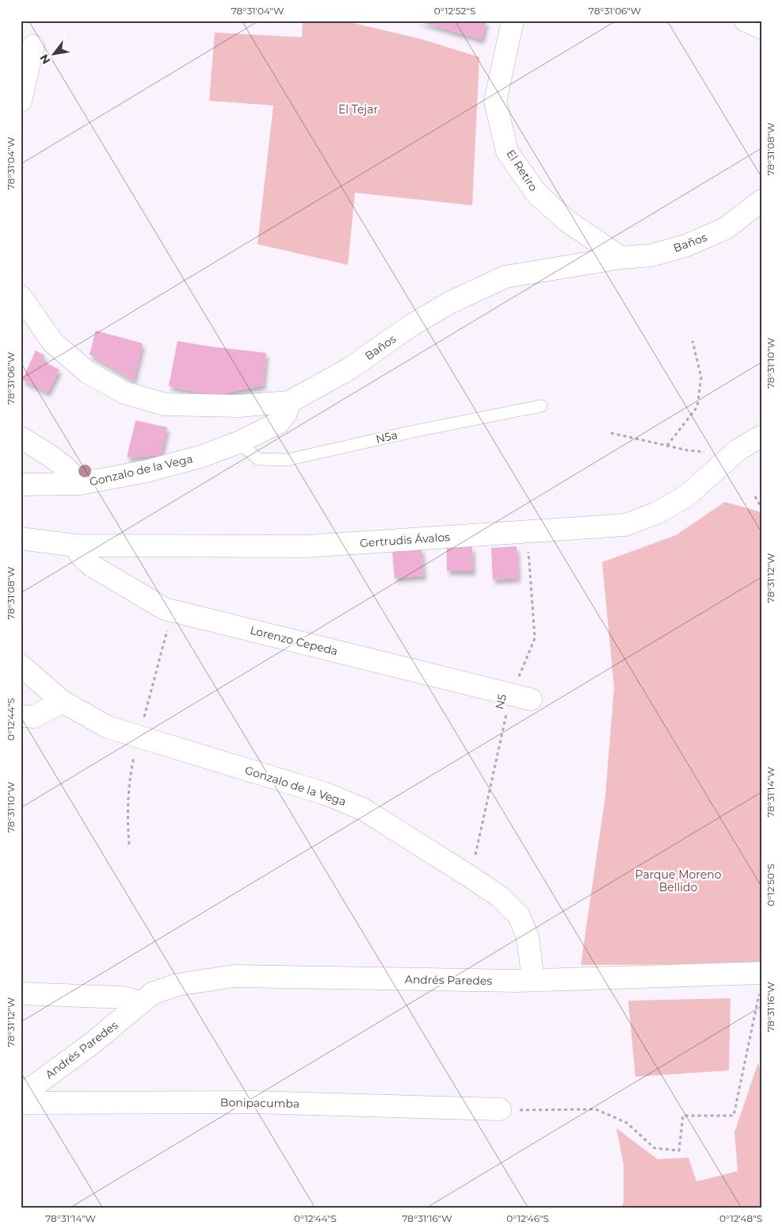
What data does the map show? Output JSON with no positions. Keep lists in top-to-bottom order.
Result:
{
  "streets": {
    "street": [
      "El Retiro",
      "Baños",
      "Gonzalo de la Vega",
      "Gertrudis Ávalos",
      "Lorenzo Cepeda",
      "Andrés Paredes",
      "Bonipacumba"
    ],
    "lane": ["N5a"],
    "path": ["N5"]
  },
  "crossings": [
    ["El Retiro", "Baños"],
    ["Baños", "Gonzalo de la Vega"],
    ["N5a", "Gonzalo de la Vega"],
    ["Gonzalo de la Vega", "N5"],
    ["Gonzalo de la Vega", "Andrés Paredes"],
    ["Gertrudis Ávalos", "Lorenzo Cepeda"],
    ["Gertrudis Ávalos", "N5"],
    ["Lorenzo Cepeda", "N5"]
  ],
  "parks": ["El Tejar", "Parque Moreno Bellido"],
  "north": "bottom left",
  "coordinates": [
    "78°31'04\"W",
    "0°12'52\"S",
    "78°31'06\"W",
    "78°31'08\"W",
    "78°31'10\"W",
    "78°31'12\"W",
    "0°12'44\"S",
    "78°31'14\"W",
    "0°12'50\"S",
    "78°31'16\"W",
    "0°12'46\"S",
    "0°12'48\"S"
  ]
}
